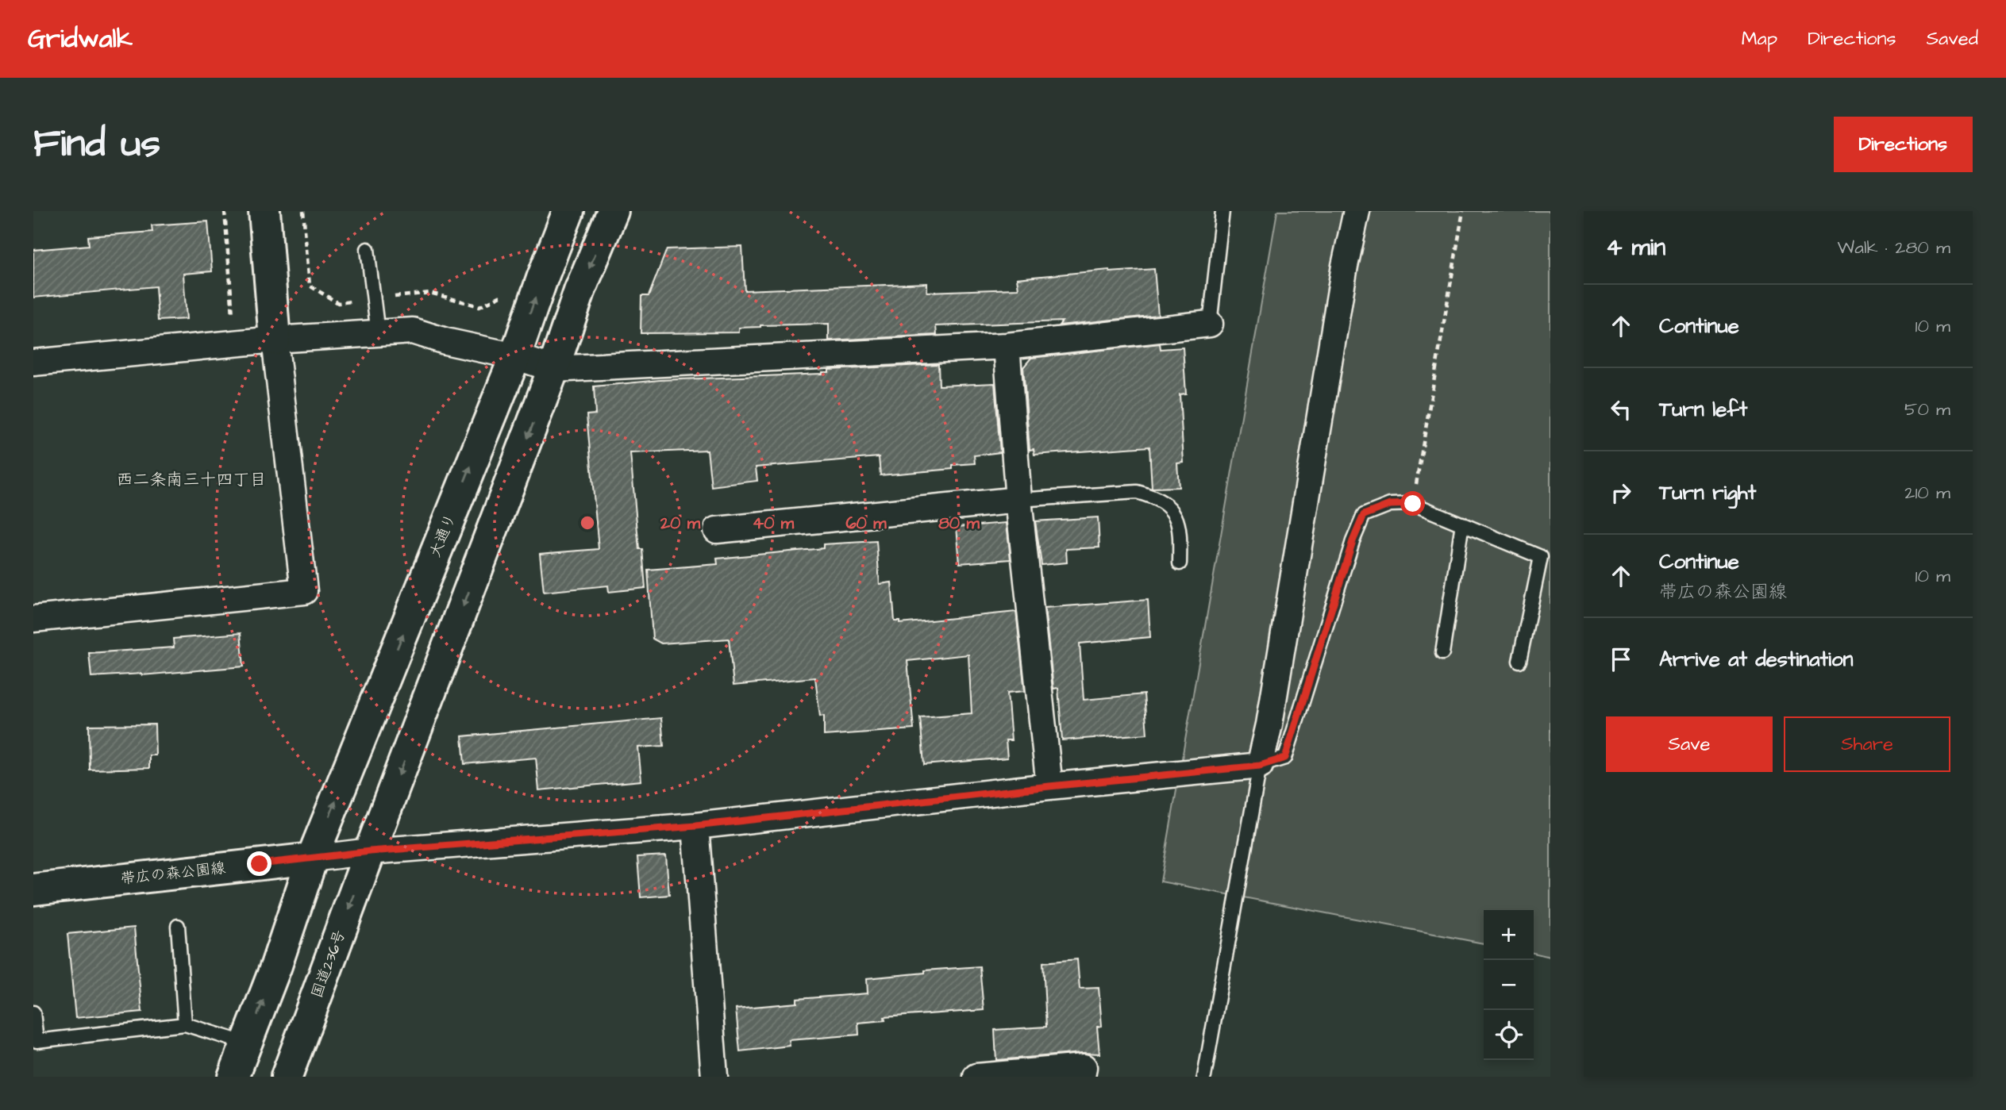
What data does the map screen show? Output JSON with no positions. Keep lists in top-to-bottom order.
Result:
{
  "streets": {
    "main road": ["大通り", "帯広の森公園線", "国道236号"]
  },
  "crossings": [
    ["大通り", "帯広の森公園線"]
  ],
  "districts": ["西二条南三十四丁目"],
  "page": {
    "header": "Gridwalk",
    "nav": ["Map", "Directions", "Saved"],
    "buttons": [
      "Directions",
      ["Save", "Share"]
    ],
    "title": "Find us",
    "heading": ["4 min", "Walk · 280 m"],
    "list": [
      ["Continue", "10 m"],
      ["Turn left", "50 m"],
      ["Turn right", "210 m"],
      ["Continue", "帯広の森公園線", "10 m"],
      "Arrive at destination"
    ],
    "map_buttons": ["+", "−"]
  },
  "rings": [
    "20 m",
    "40 m",
    "60 m",
    "80 m"
  ]
}
